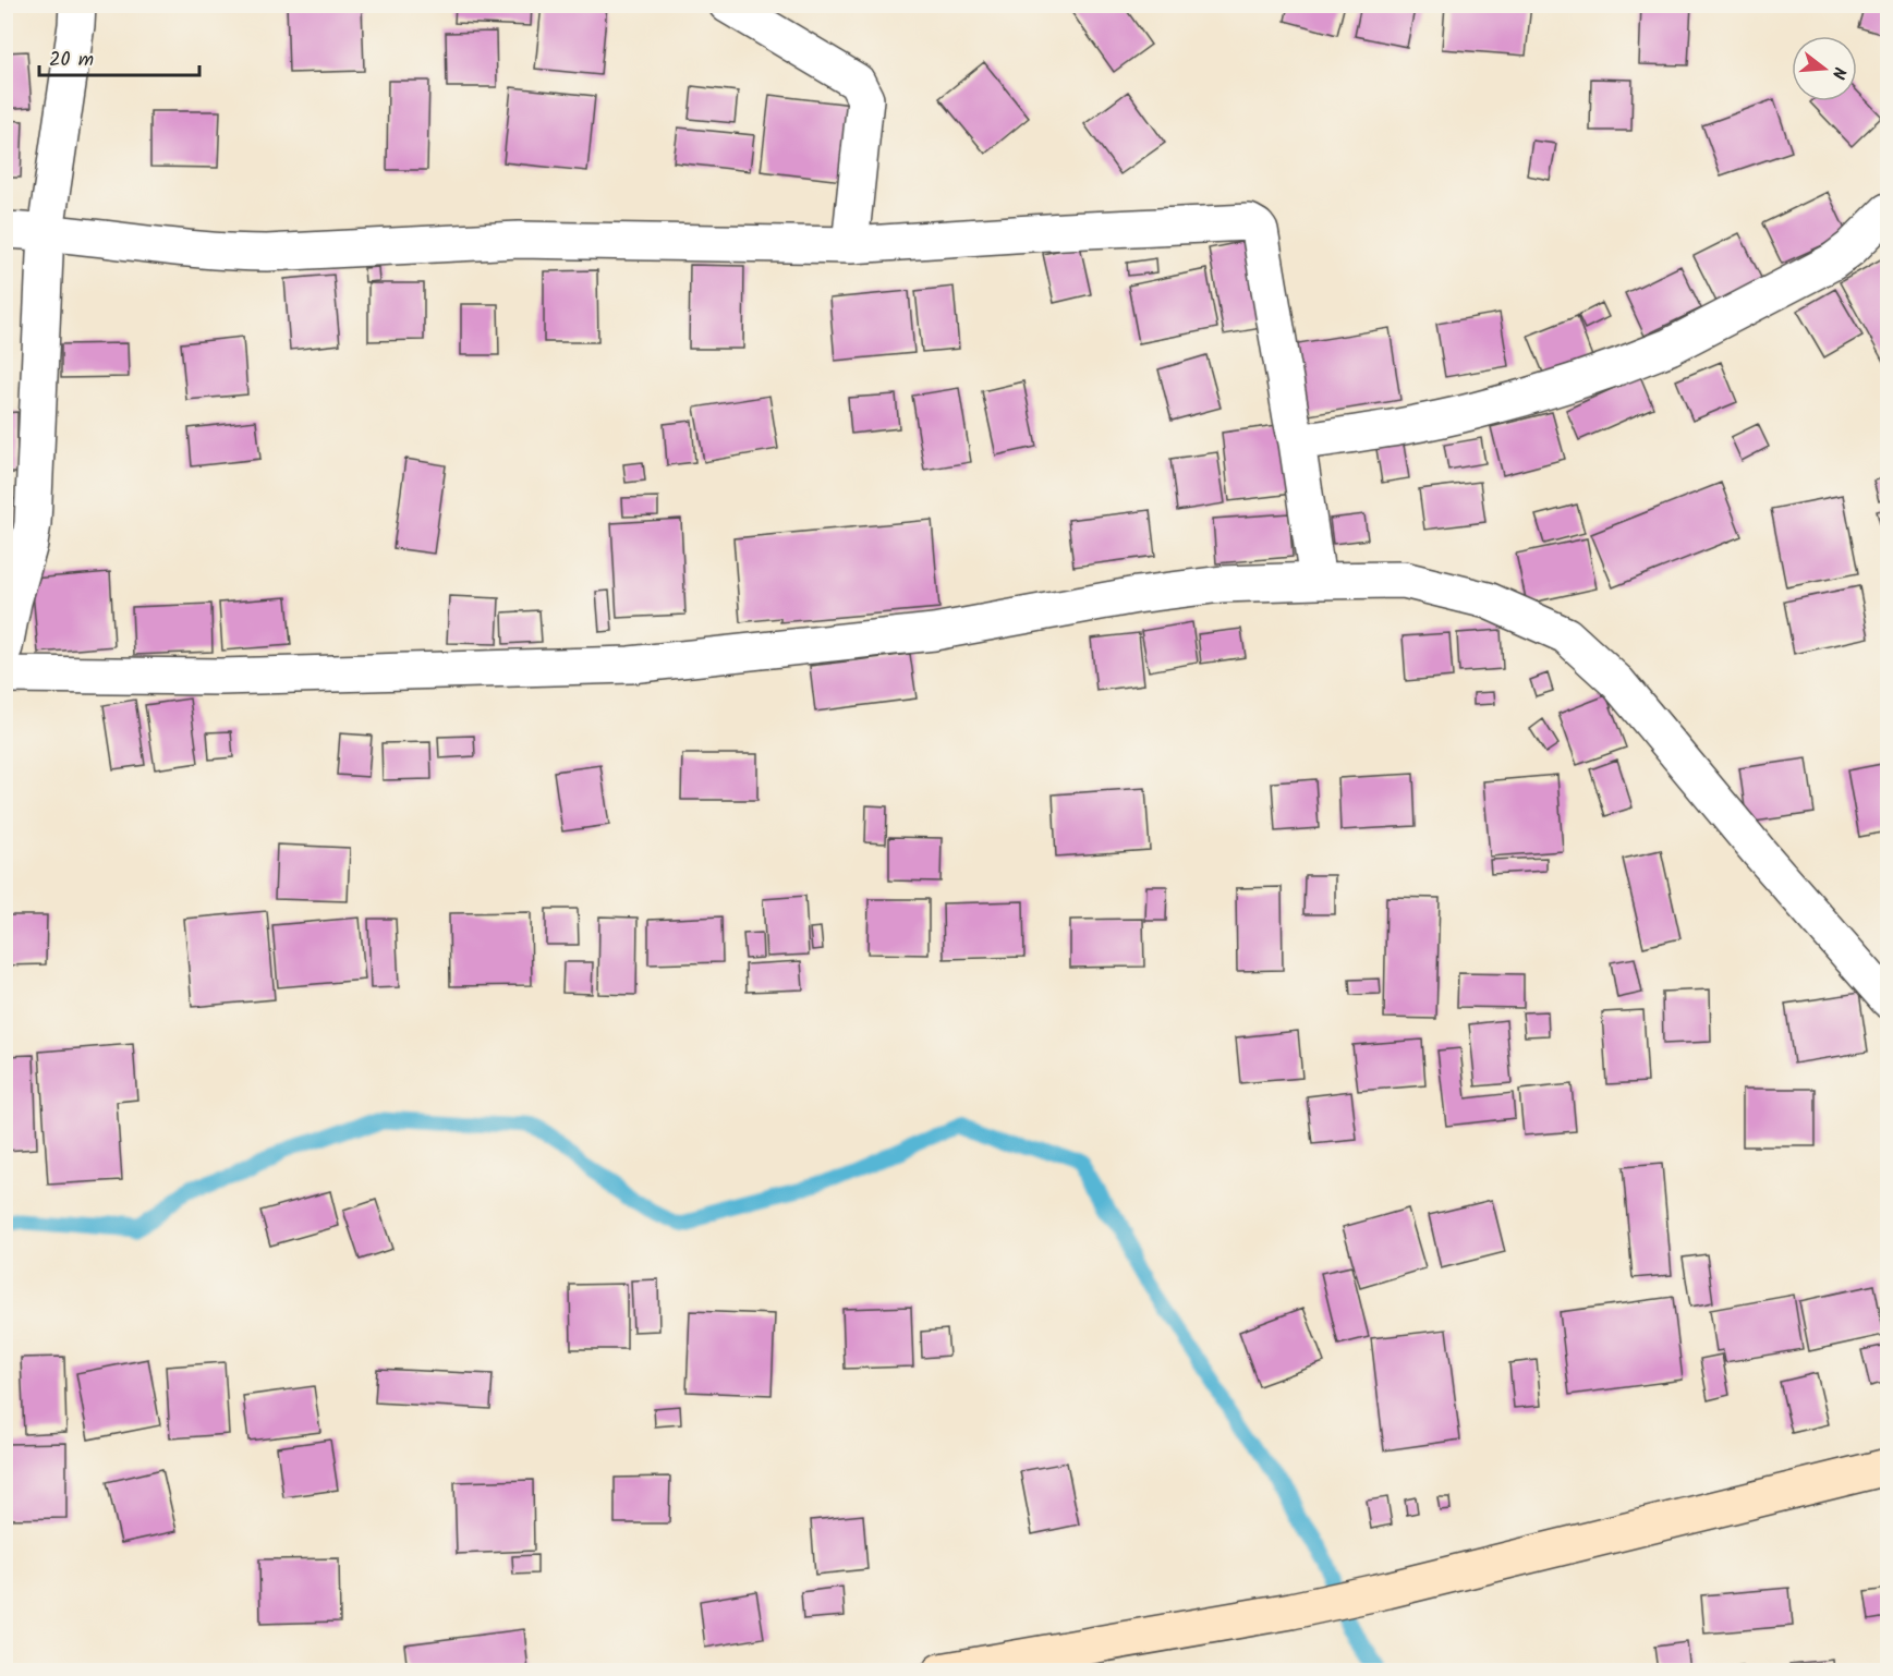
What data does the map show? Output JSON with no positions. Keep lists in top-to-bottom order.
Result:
{
  "scale_bar": "20 m",
  "north": "right"
}
